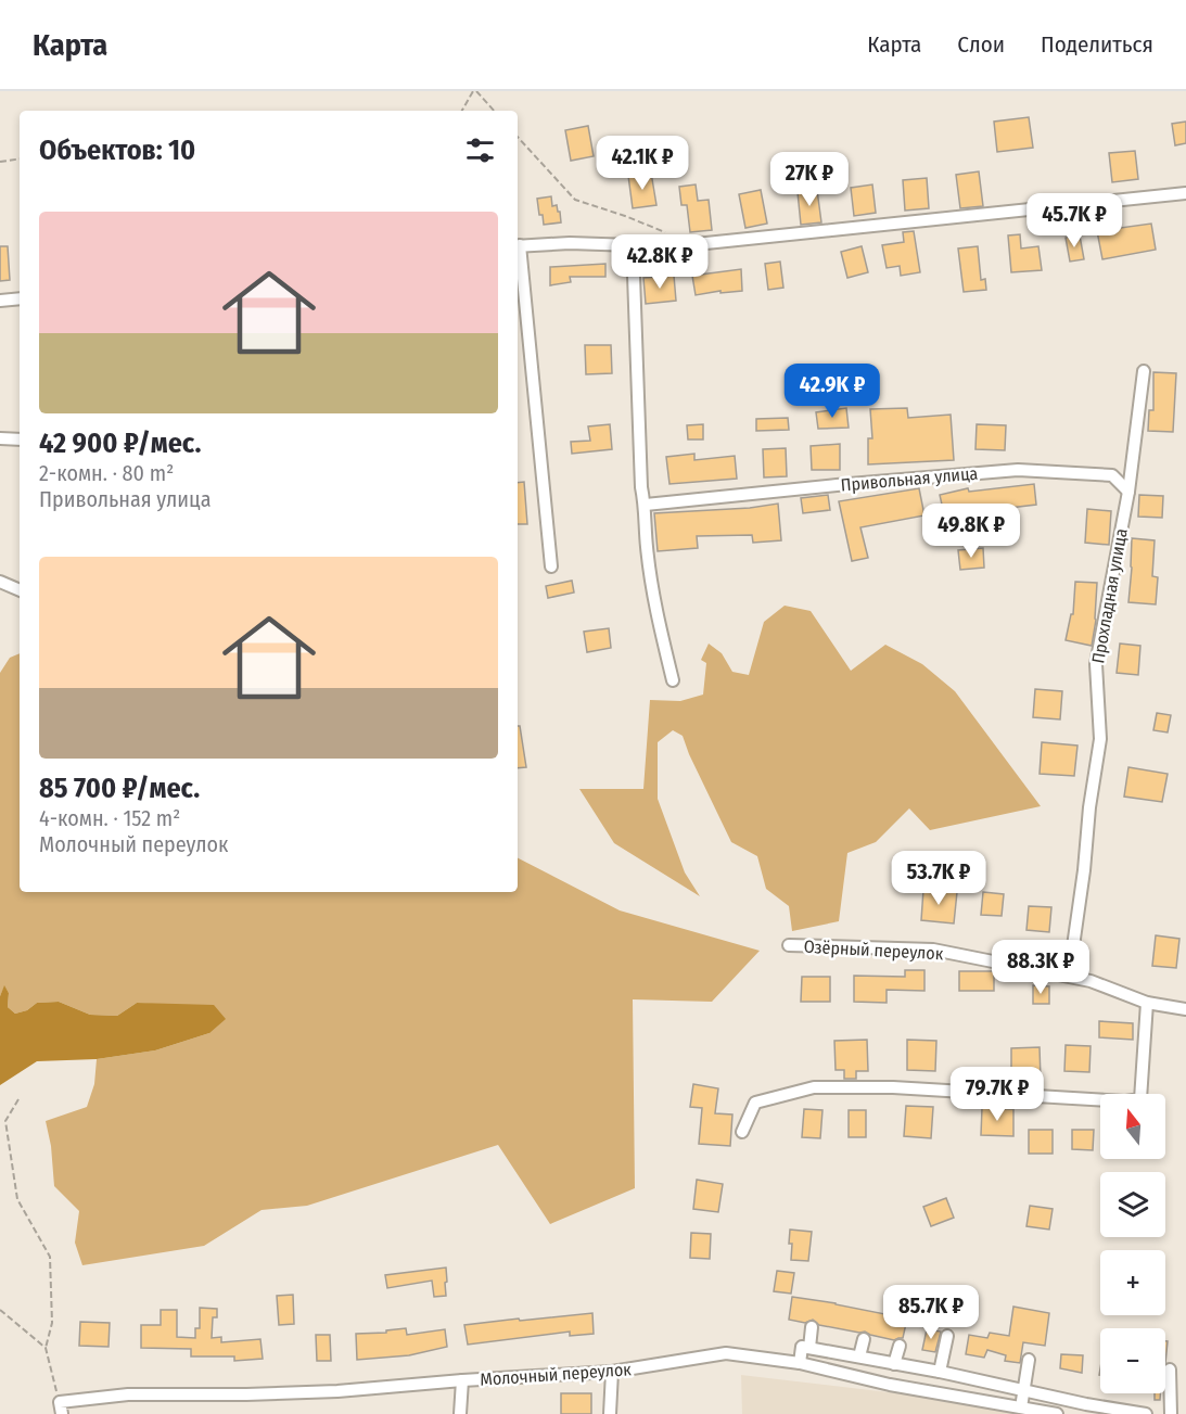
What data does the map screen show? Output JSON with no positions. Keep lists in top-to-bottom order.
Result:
{
  "streets": {
    "street": [
      "Привольная улица",
      "Прохладная улица",
      "Озёрный переулок",
      "Молочный переулок"
    ]
  },
  "crossings": [
    ["Привольная улица", "Прохладная улица"],
    ["Прохладная улица", "Озёрный переулок"]
  ],
  "north": "top",
  "page": {
    "header": "Карта",
    "nav": ["Карта", "Слои", "Поделиться"],
    "heading": "Объектов: 10",
    "price": [
      "42.1K ₽",
      "27K ₽",
      "45.7K ₽",
      "42.8K ₽",
      "42.9K ₽",
      "49.8K ₽",
      "53.7K ₽",
      "88.3K ₽",
      "79.7K ₽",
      "85.7K ₽"
    ],
    "list": [
      {
        "name": "42 900 ₽/мес.",
        "note": "2-комн. · 80 m² · Привольная улица"
      },
      {
        "name": "85 700 ₽/мес.",
        "note": "4-комн. · 152 m² · Молочный переулок"
      }
    ],
    "map_buttons": ["+", "−"]
  }
}
